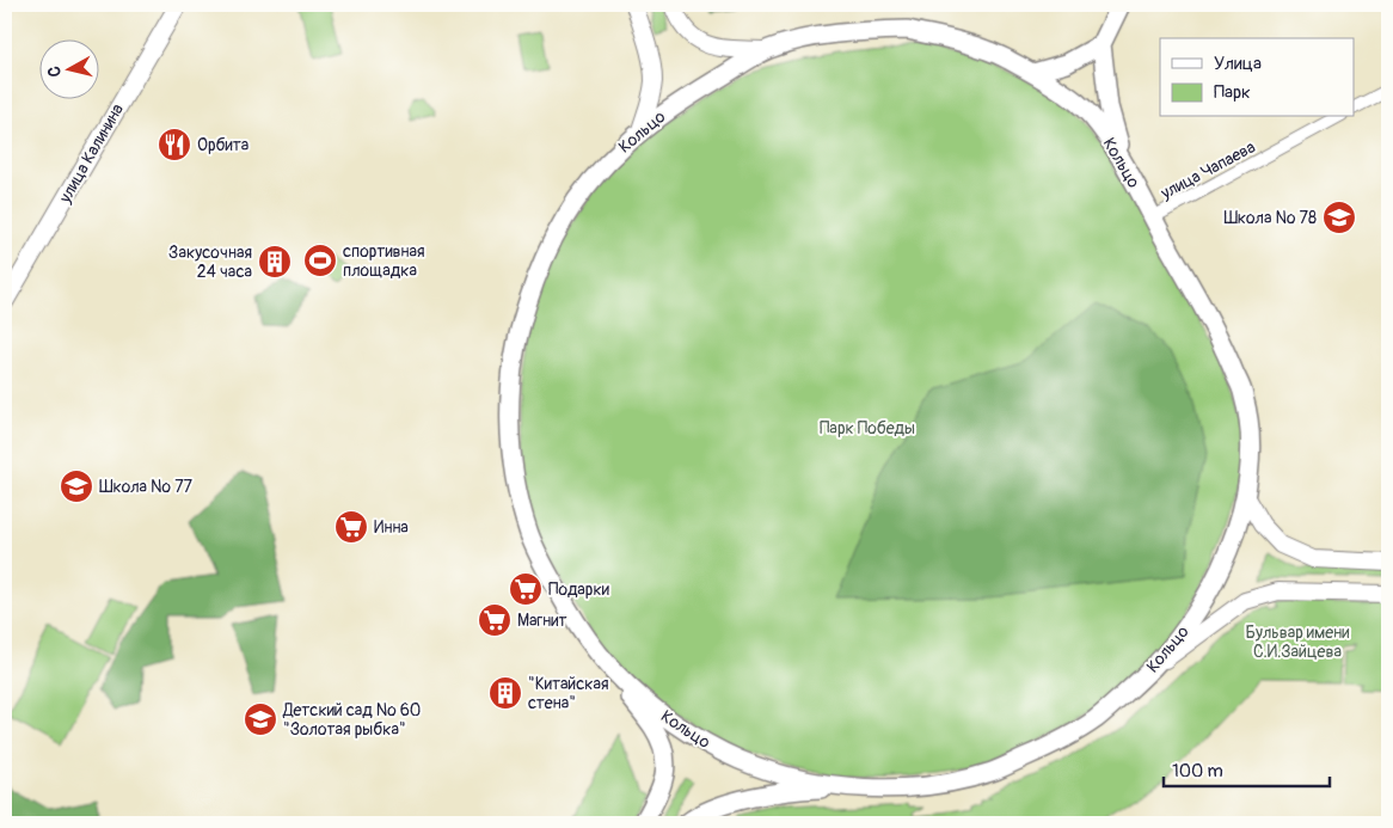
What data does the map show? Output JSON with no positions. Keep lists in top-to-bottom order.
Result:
{
  "streets": {
    "main road": ["Кольцо", "улица Калинина"],
    "street": ["улица Чапаева"]
  },
  "crossings": [
    ["Кольцо", "улица Чапаева"]
  ],
  "parks": ["Парк Победы", "Бульвар имени С.И.Зайцева"],
  "places": {
    "restaurant": ["Орбита"],
    "school or university": ["Школа № 78", "Школа № 77", "Детский сад № 60 \"Золотая рыбка\""],
    "sports": ["спортивная площадка"],
    "building": ["Закусочная 24 часа", "\"Китайская стена\""],
    "supermarket": ["Инна", "Подарки", "Магнит"]
  },
  "legend": ["Улица", "Парк"],
  "scale_bar": "100 m",
  "north": "left"
}
